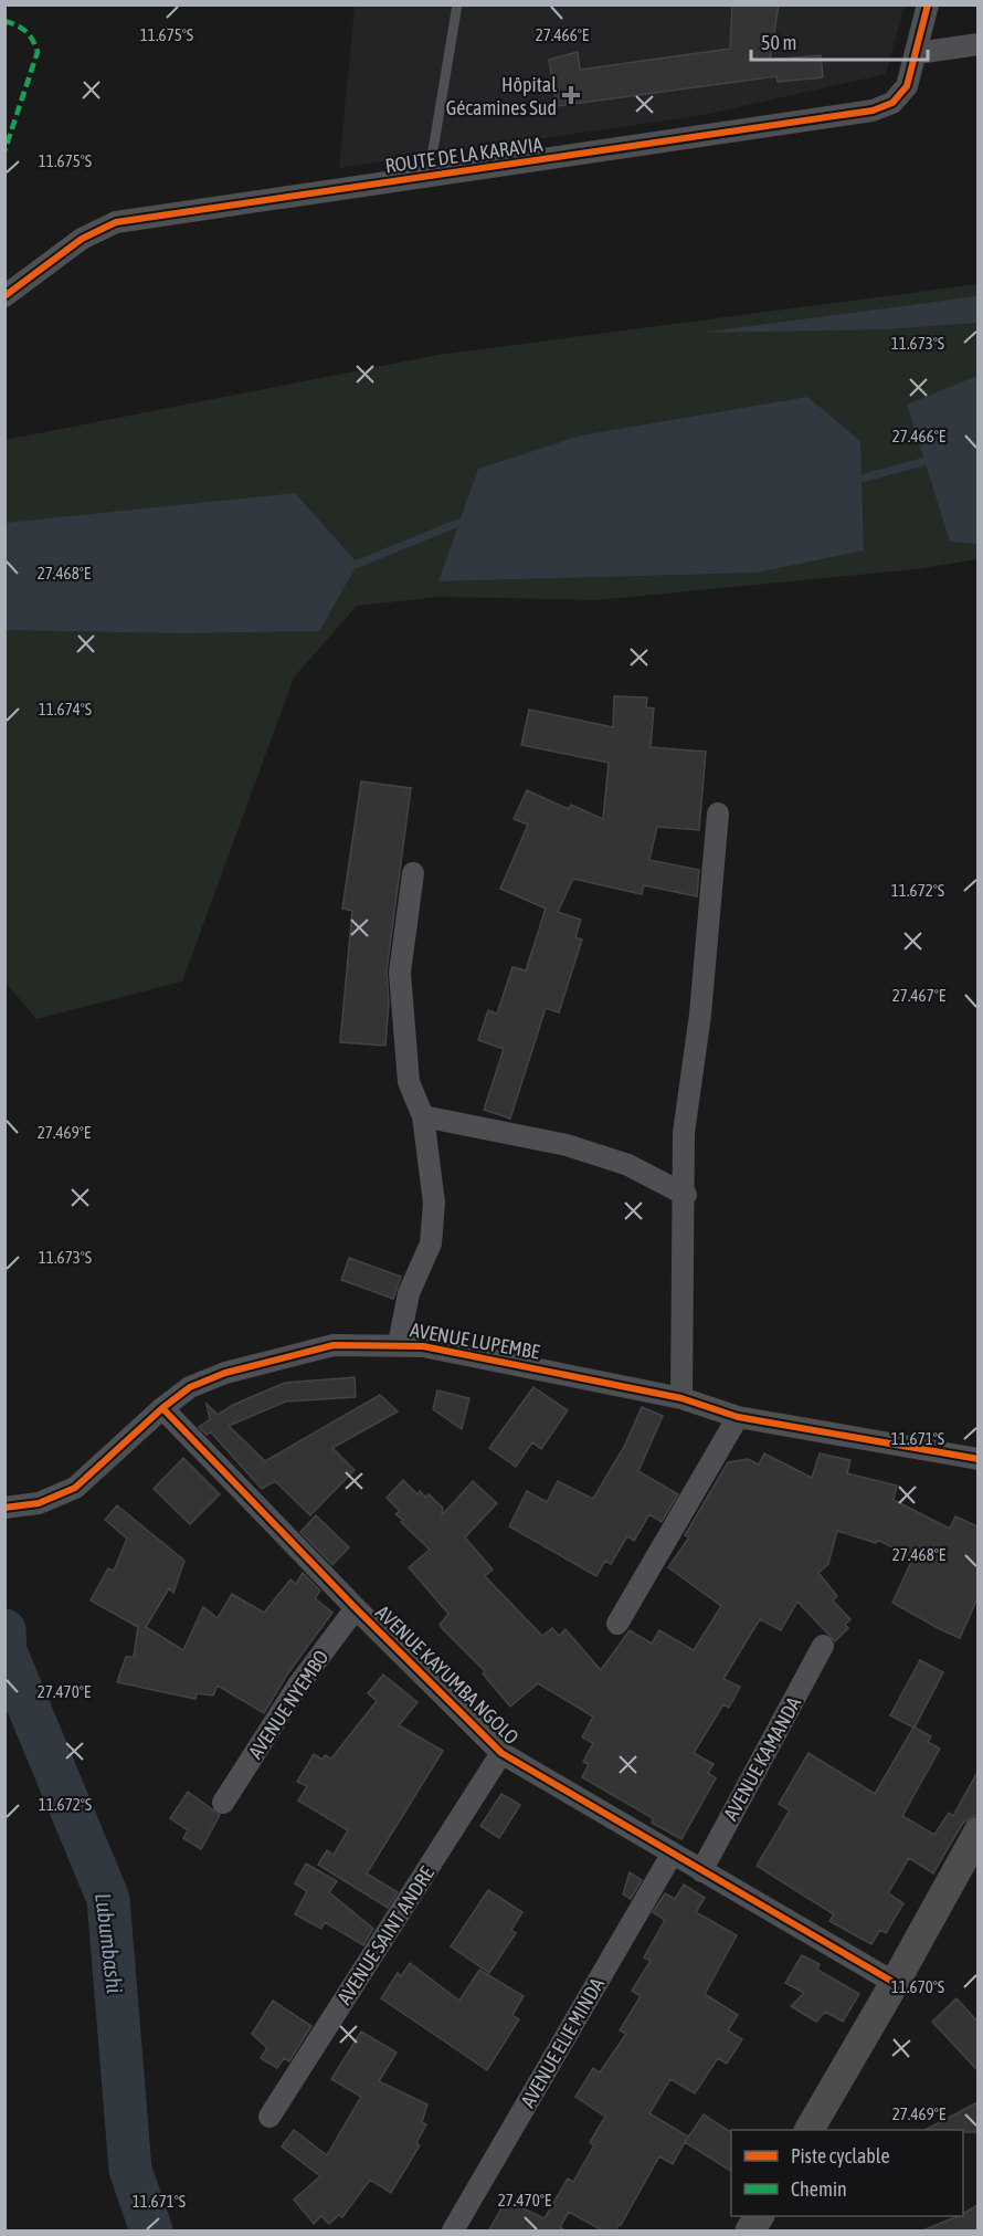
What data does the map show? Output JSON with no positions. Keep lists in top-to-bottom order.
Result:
{
  "streets": {
    "street": [
      "ROUTE DE LA KARAVIA",
      "AVENUE LUPEMBE",
      "AVENUE KAYUMBA NGOLO",
      "AVENUE NYEMBO",
      "AVENUE KAMANDA",
      "AVENUE SAINT ANDRE",
      "AVENUE ELIE MINDA"
    ]
  },
  "crossings": [
    ["AVENUE LUPEMBE", "AVENUE KAYUMBA NGOLO"],
    ["AVENUE KAYUMBA NGOLO", "AVENUE NYEMBO"],
    ["AVENUE KAYUMBA NGOLO", "AVENUE KAMANDA"],
    ["AVENUE KAYUMBA NGOLO", "AVENUE SAINT ANDRE"],
    ["AVENUE KAYUMBA NGOLO", "AVENUE ELIE MINDA"]
  ],
  "water": ["Lubumbashi"],
  "places": {
    "health": ["Hôpital Gécamines Sud"]
  },
  "legend": ["Piste cyclable", "Chemin"],
  "scale_bar": "50 m",
  "coordinates": [
    "11.675°S",
    "27.466°E",
    "11.673°S",
    "27.468°E",
    "11.674°S",
    "11.672°S",
    "27.467°E",
    "27.469°E",
    "11.671°S",
    "27.470°E",
    "11.670°S"
  ]
}
